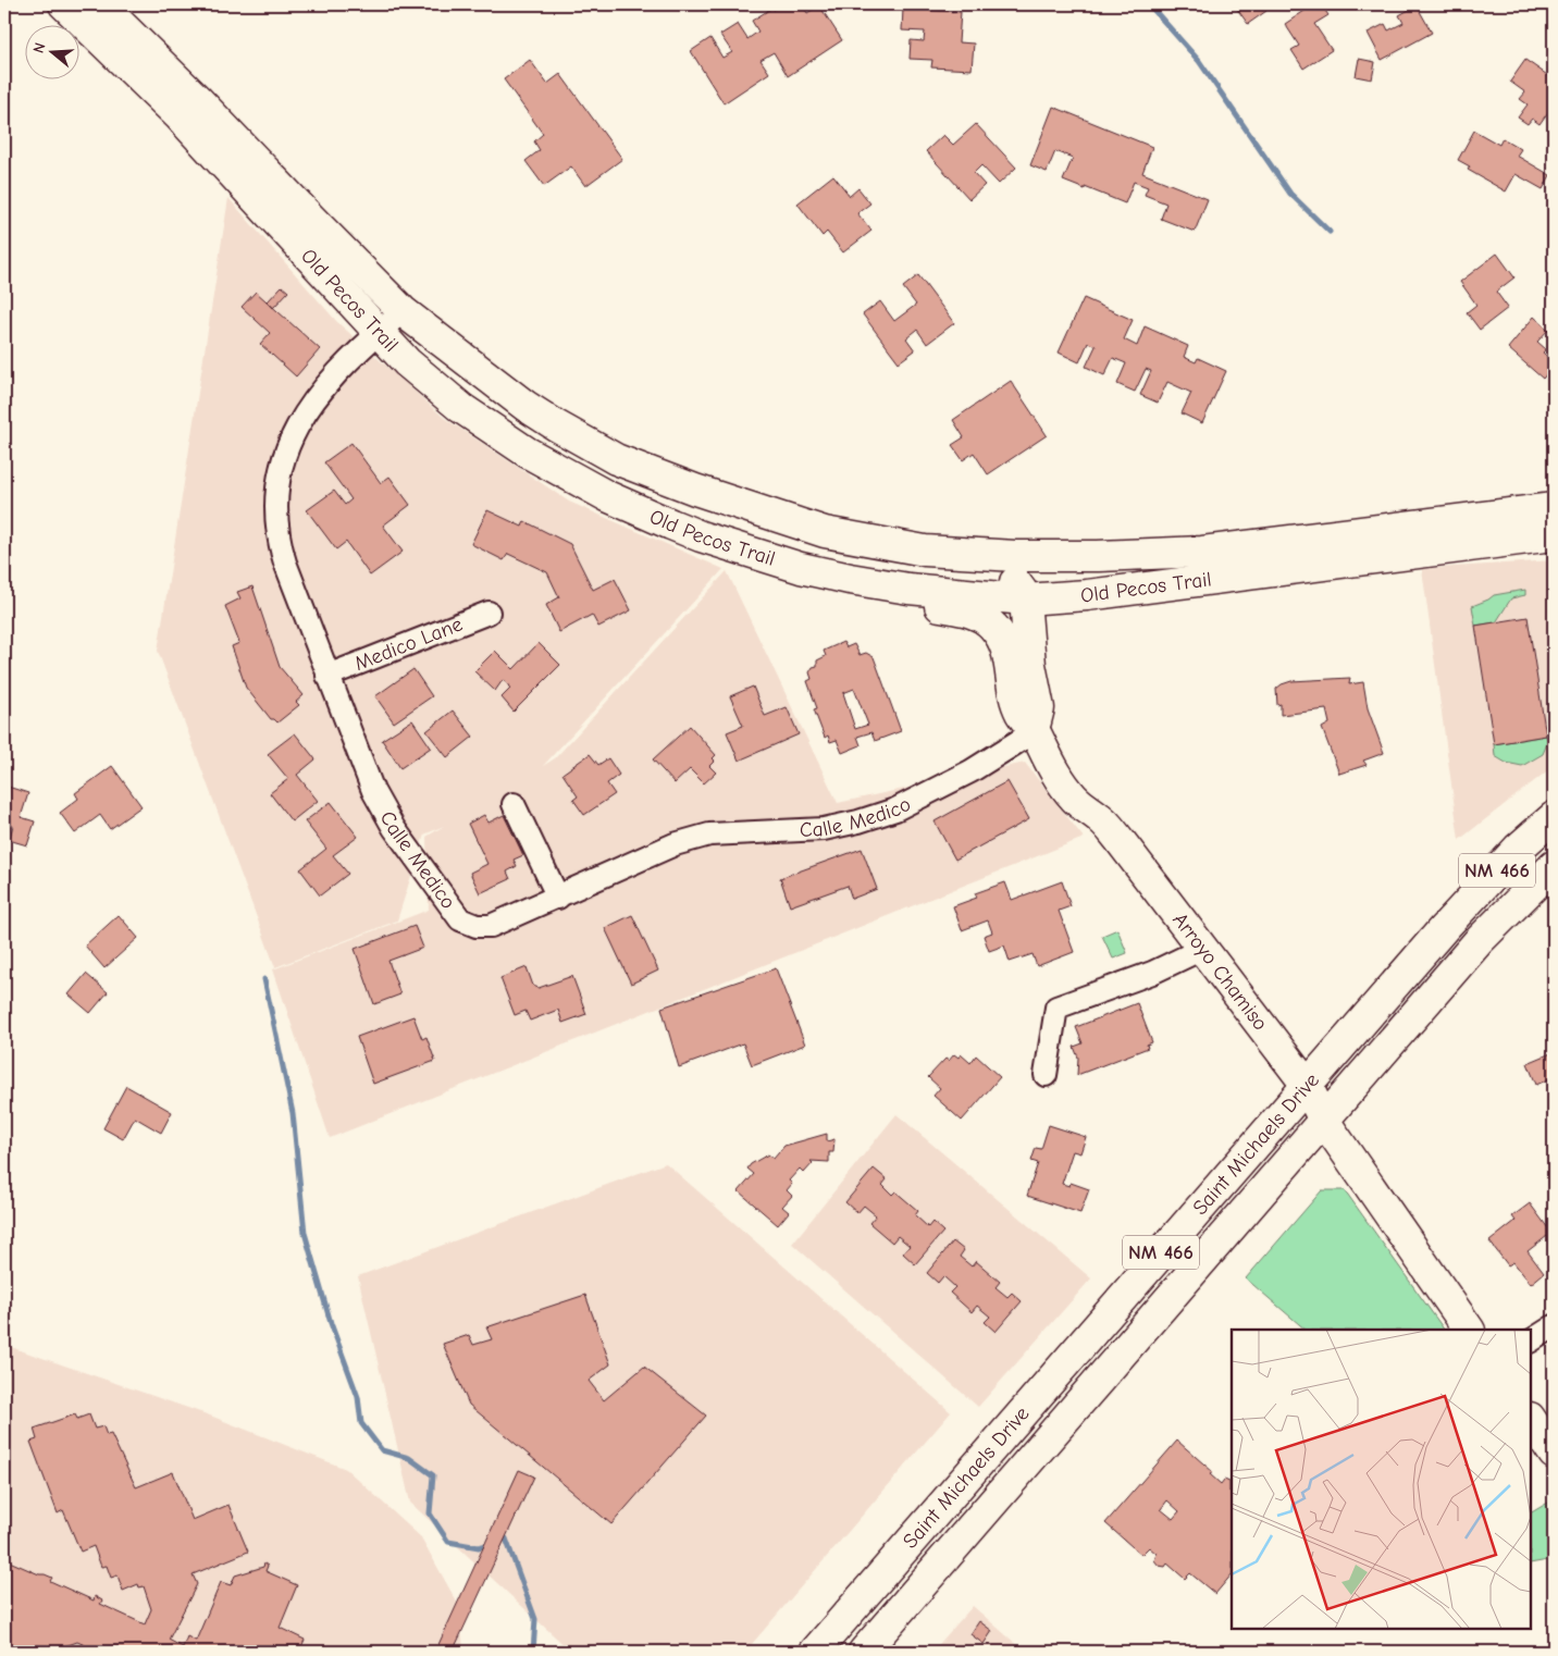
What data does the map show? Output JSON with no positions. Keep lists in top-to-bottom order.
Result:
{
  "streets": {
    "main road": [
      "Old Pecos Trail",
      "NM 466",
      "Arroyo Chamiso",
      "Saint Michaels Drive"
    ],
    "street": ["Medico Lane", "Calle Medico"]
  },
  "crossings": [
    ["Old Pecos Trail", "Calle Medico"],
    ["Old Pecos Trail", "Arroyo Chamiso"],
    ["Medico Lane", "Calle Medico"],
    ["Calle Medico", "Arroyo Chamiso"],
    ["Arroyo Chamiso", "Saint Michaels Drive"]
  ],
  "north": "left"
}
